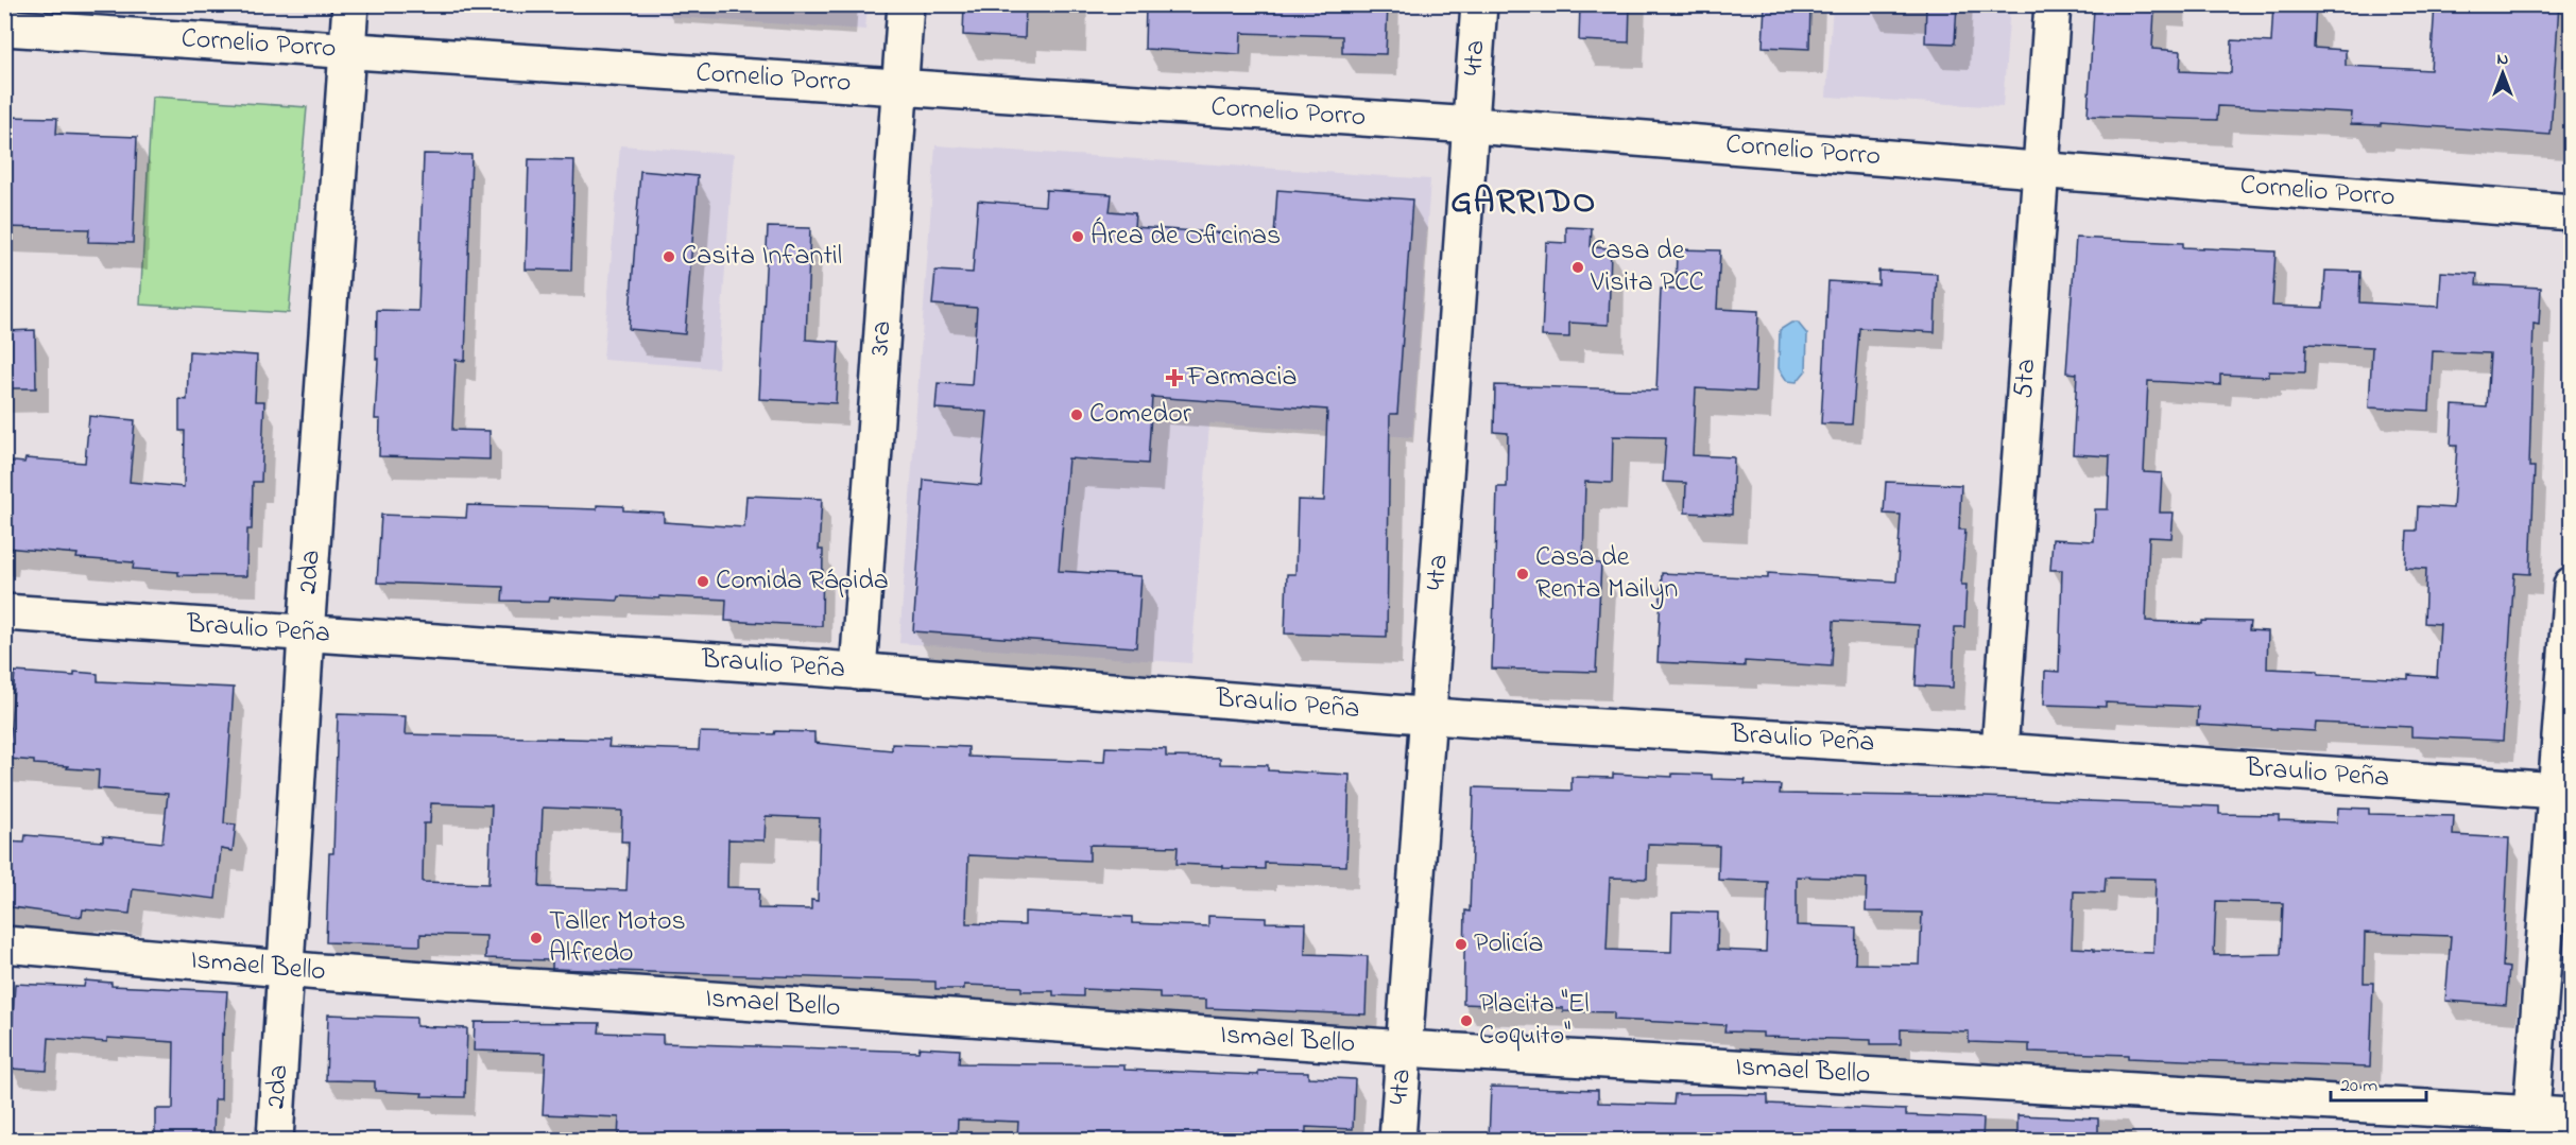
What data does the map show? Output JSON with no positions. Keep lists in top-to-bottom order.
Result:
{
  "streets": {
    "street": [
      "Cornelio Porro",
      "4ta",
      "3ra",
      "5ta",
      "2da",
      "Braulio Peña",
      "Ismael Bello"
    ]
  },
  "crossings": [
    ["Cornelio Porro", "4ta"],
    ["Cornelio Porro", "3ra"],
    ["Cornelio Porro", "5ta"],
    ["Cornelio Porro", "2da"],
    ["4ta", "Braulio Peña"],
    ["4ta", "Ismael Bello"],
    ["3ra", "Braulio Peña"],
    ["5ta", "Braulio Peña"],
    ["2da", "Braulio Peña"],
    ["2da", "Ismael Bello"]
  ],
  "districts": ["GARRIDO"],
  "places": {
    "other": [
      "Área de Oficinas",
      "Casita Infantil",
      "Casa de Visita PCC",
      "Comedor",
      "Casa de Renta Mailyn",
      "Comida Rápida",
      "Taller Motos Alfredo",
      "Policía",
      "Placita \"El Coquito\""
    ],
    "health": ["Farmacia"]
  },
  "scale_bar": "20 m",
  "north": "top"
}
